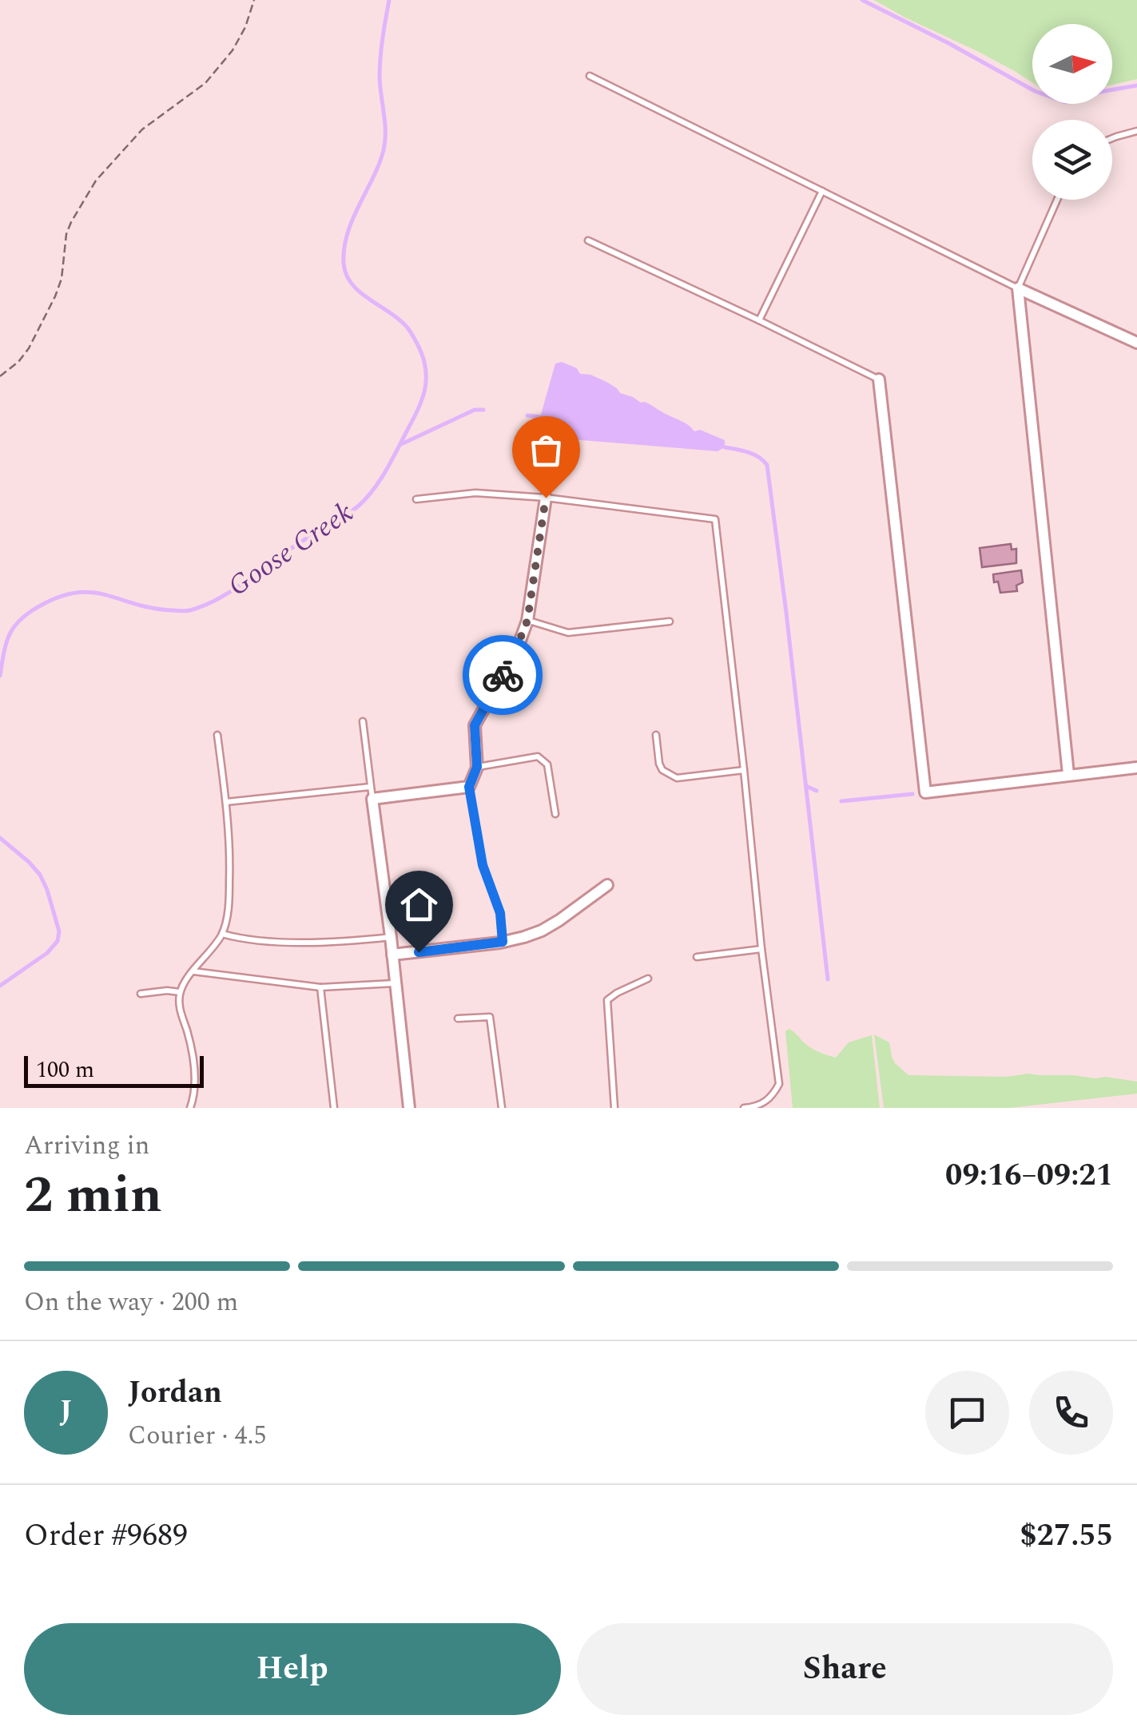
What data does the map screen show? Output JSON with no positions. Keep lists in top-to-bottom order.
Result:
{
  "water": ["Goose Creek"],
  "scale_bar": "100 m",
  "north": "right",
  "page": {
    "scale": "100 m",
    "heading": ["2 min", "Arriving in", "09:16–09:21"],
    "panel": [
      "Jordan",
      "Courier · 4.5",
      "Order #9689",
      "$27.55"
    ],
    "bar": "On the way · 200 m",
    "round": "J",
    "buttons": ["Help", "Share"]
  }
}
